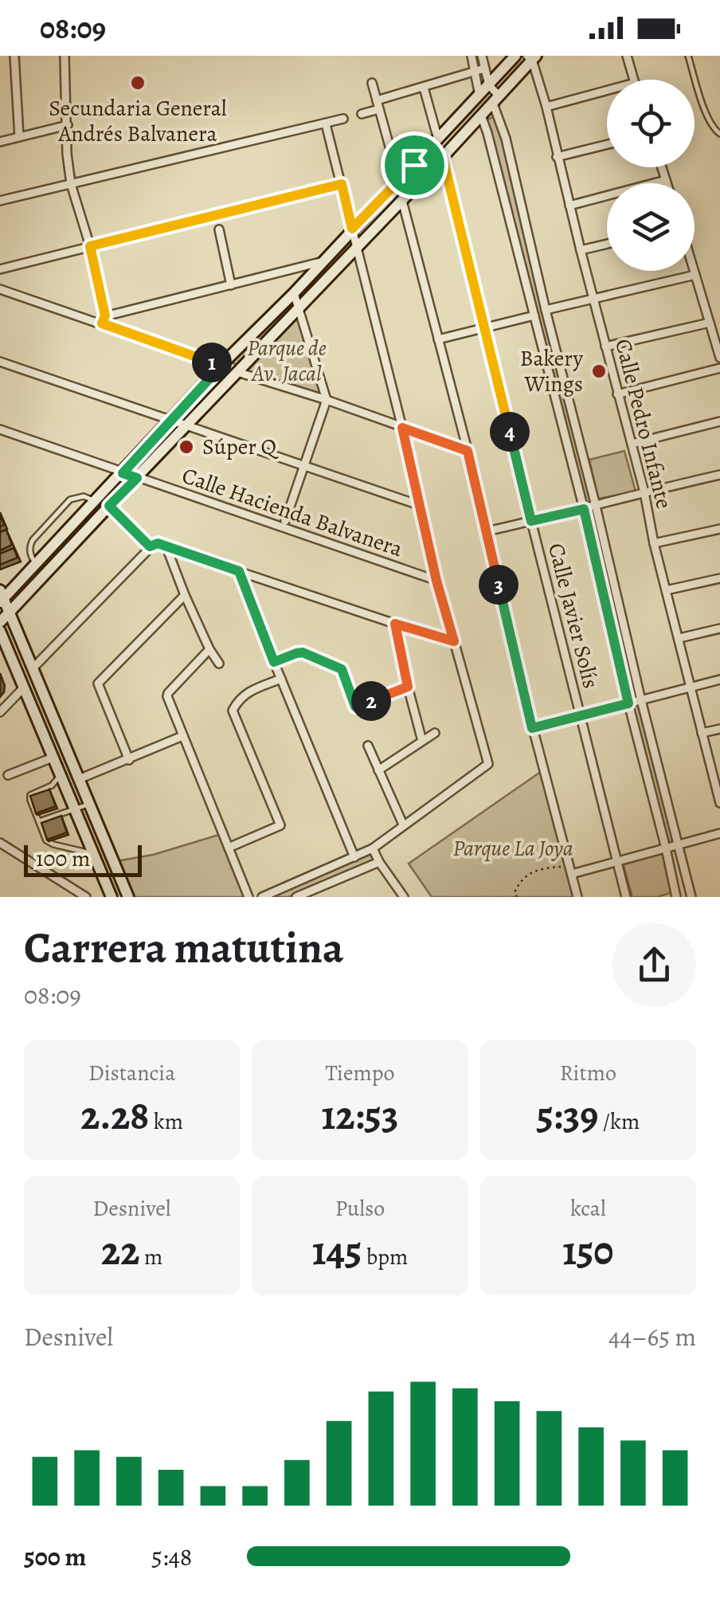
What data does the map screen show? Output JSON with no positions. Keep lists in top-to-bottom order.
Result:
{
  "streets": {
    "street": ["Calle Pedro Infante", "Calle Hacienda Balvanera", "Calle Javier Solís"]
  },
  "parks": ["Parque de Av. Jacal", "Parque La Joya"],
  "places": ["Secundaria General Andrés Balvanera", "Bakery Wings", "Súper Q"],
  "scale_bar": "100 m",
  "page": {
    "status": "08:09",
    "pins": [
      "1",
      "4",
      "3",
      "2"
    ],
    "scale": "100 m",
    "heading": ["Carrera matutina", "08:09"],
    "stats": [
      ["Distancia", "2.28 km"],
      ["Tiempo", "12:53"],
      ["Ritmo", "5:39 /km"],
      ["Desnivel", "22 m"],
      ["Pulso", "145 bpm"],
      ["kcal", "150"]
    ],
    "chart": ["Desnivel", "44–65 m"],
    "list": [
      {
        "name": "500 m",
        "note": "5:48"
      }
    ]
  }
}
